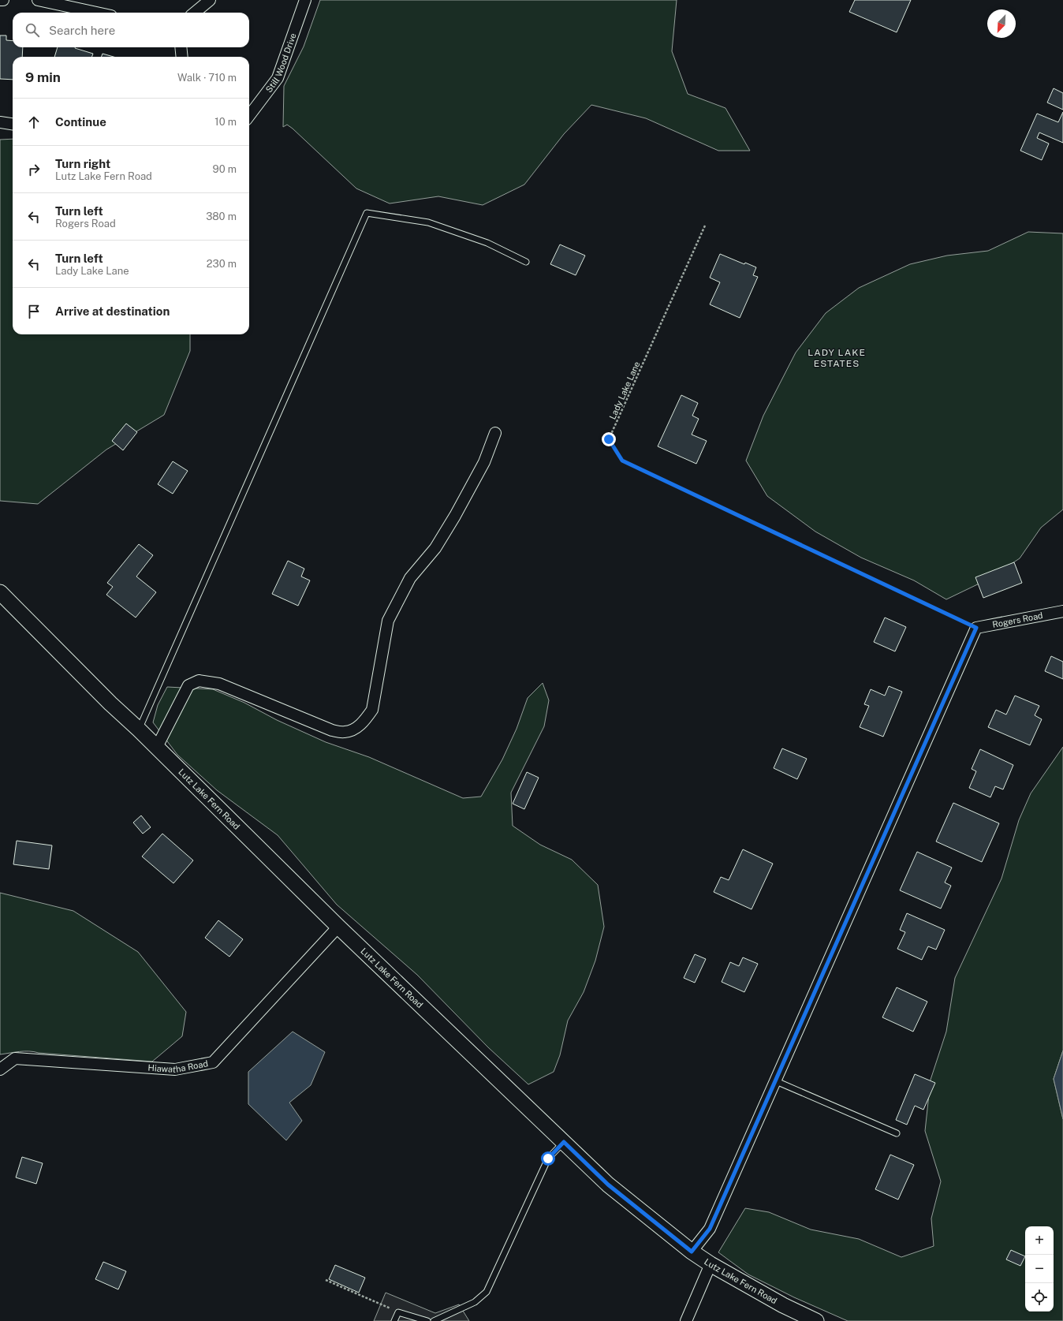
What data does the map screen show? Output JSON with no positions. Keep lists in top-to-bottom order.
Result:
{
  "streets": {
    "main road": ["Lutz Lake Fern Road"],
    "street": ["Still Wood Drive", "Rogers Road", "Hiawatha Road"],
    "path": ["Lady Lake Lane"]
  },
  "crossings": [
    ["Lady Lake Lane", "Rogers Road"],
    ["Lutz Lake Fern Road", "Hiawatha Road"]
  ],
  "districts": ["LADY LAKE ESTATES"],
  "north": "bottom left",
  "page": {
    "search": "Search here",
    "heading": ["9 min", "Walk · 710 m"],
    "list": [
      ["Continue", "10 m"],
      ["Turn right", "Lutz Lake Fern Road", "90 m"],
      ["Turn left", "Rogers Road", "380 m"],
      ["Turn left", "Lady Lake Lane", "230 m"],
      "Arrive at destination"
    ],
    "map_buttons": ["+", "−"]
  }
}
